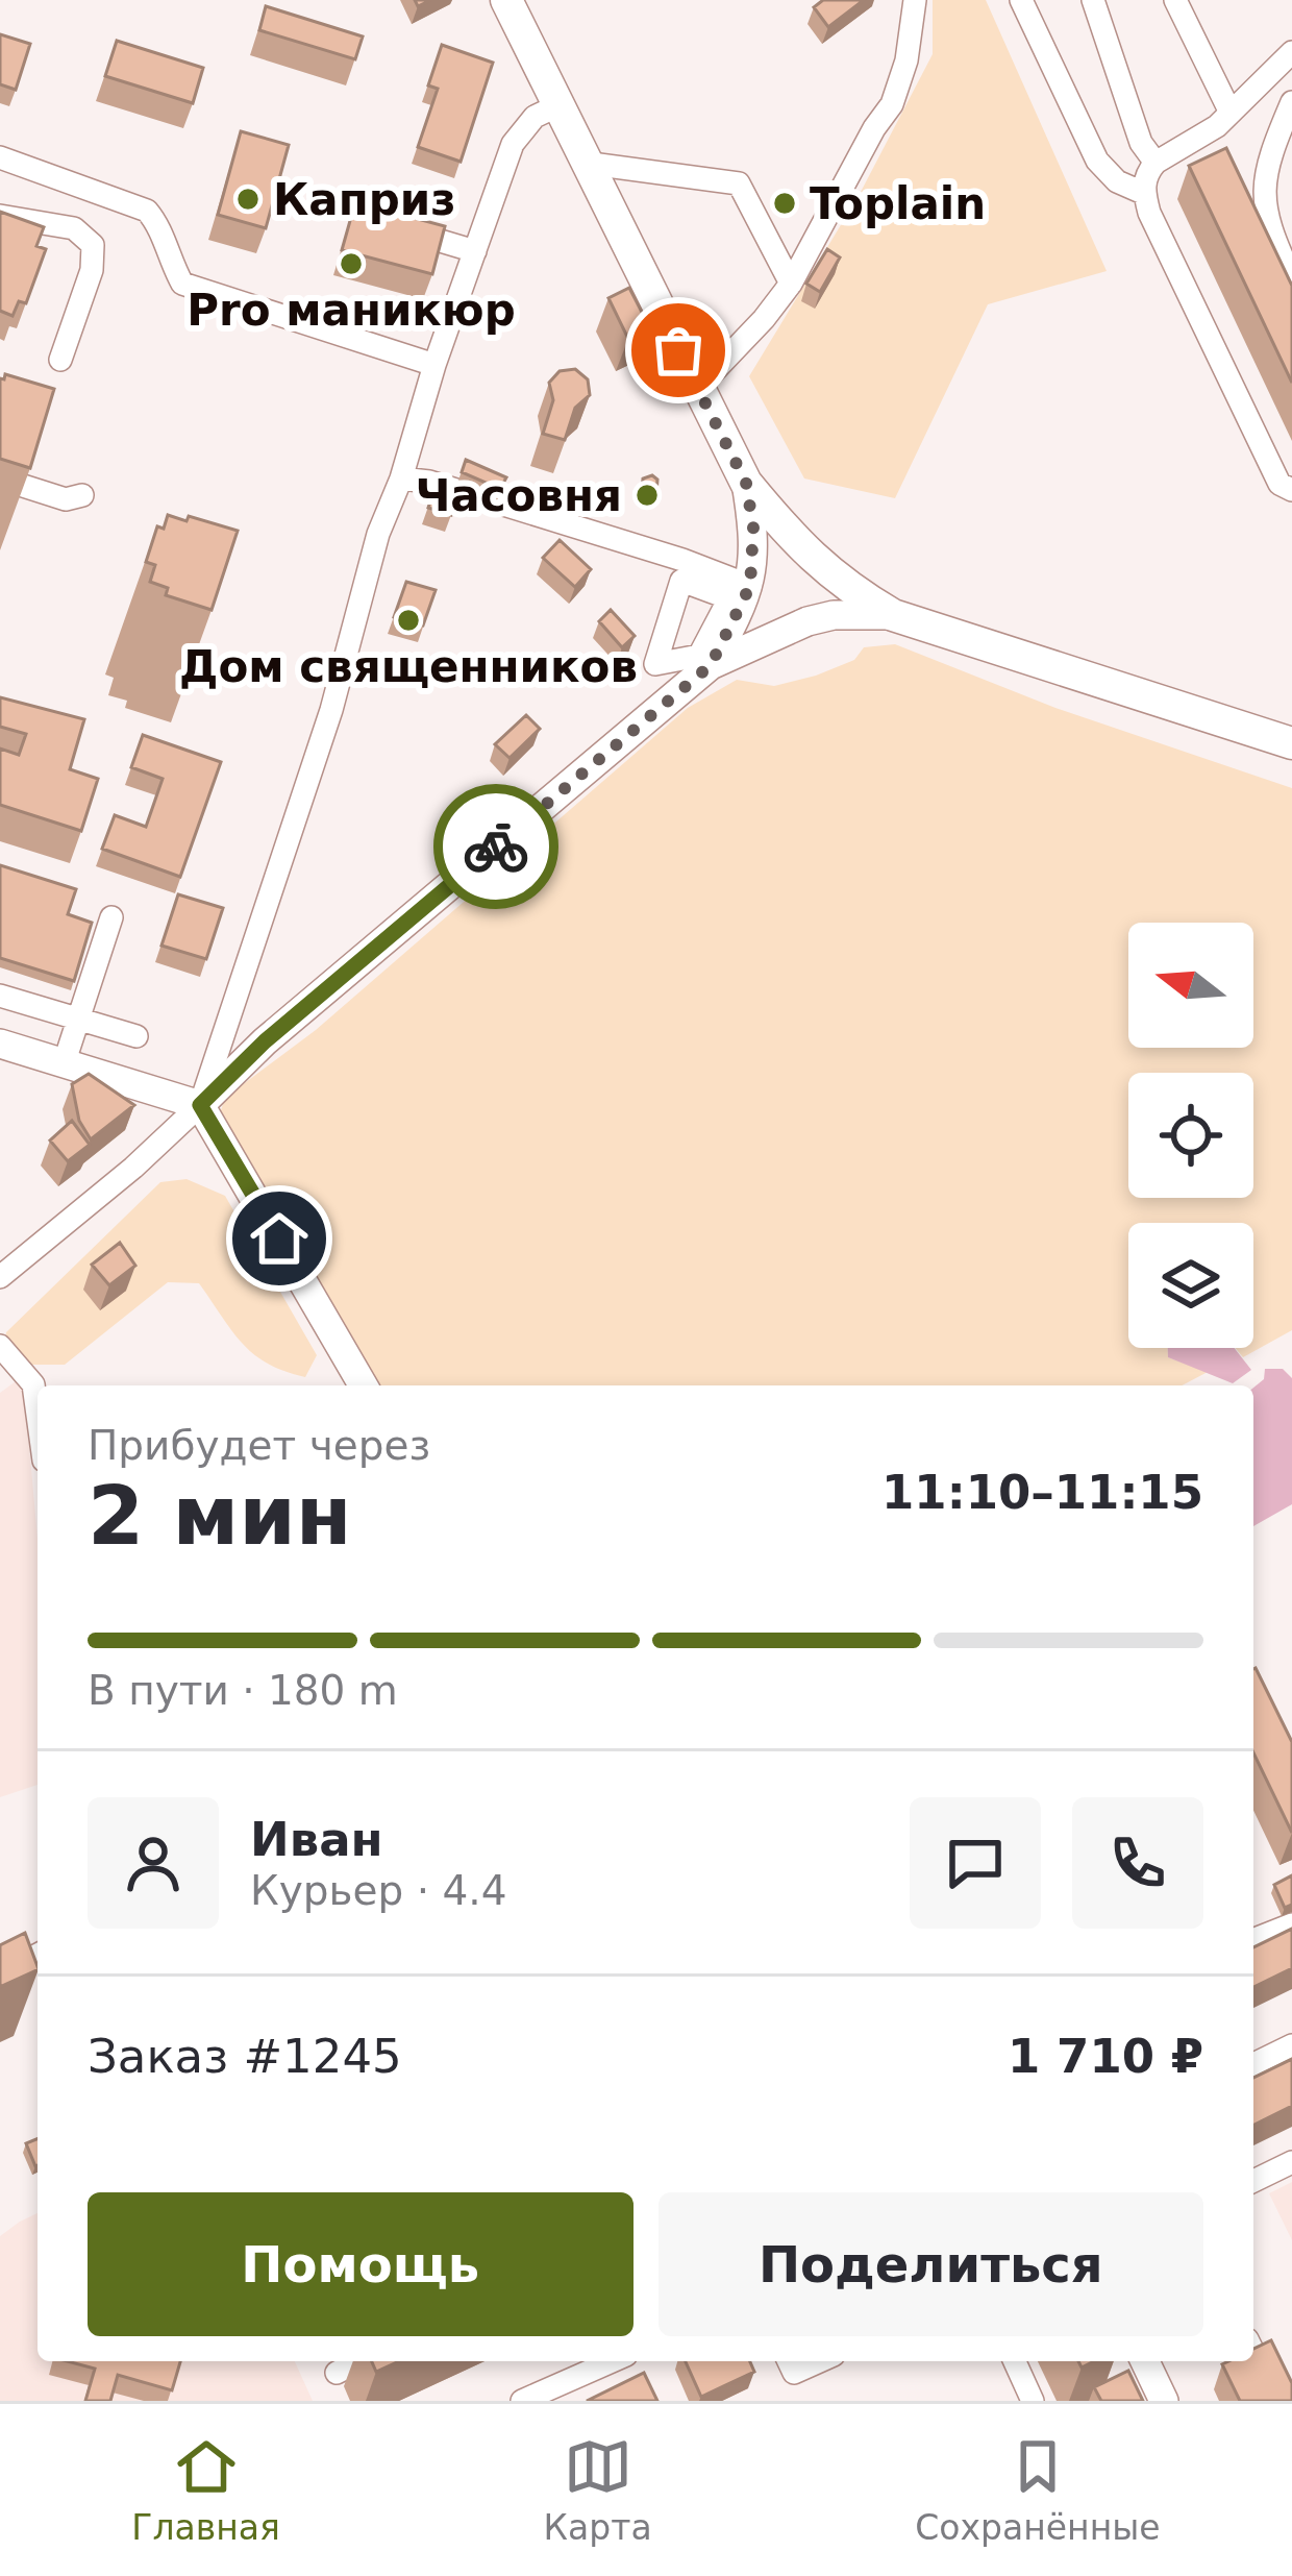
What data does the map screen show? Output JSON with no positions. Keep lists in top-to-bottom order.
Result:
{
  "places": [
    "Каприз",
    "Toplain",
    "Pro маникюр",
    "Часовня",
    "Дом священников"
  ],
  "north": "left",
  "page": {
    "heading": ["2 мин", "Прибудет через", "11:10–11:15"],
    "panel": [
      "Иван",
      "Курьер · 4.4",
      "Заказ #1245",
      "1 710 ₽"
    ],
    "bar": "В пути · 180 m",
    "buttons": ["Помощь", "Поделиться"],
    "tabs": ["Главная", "Карта", "Сохранённые"]
  }
}
